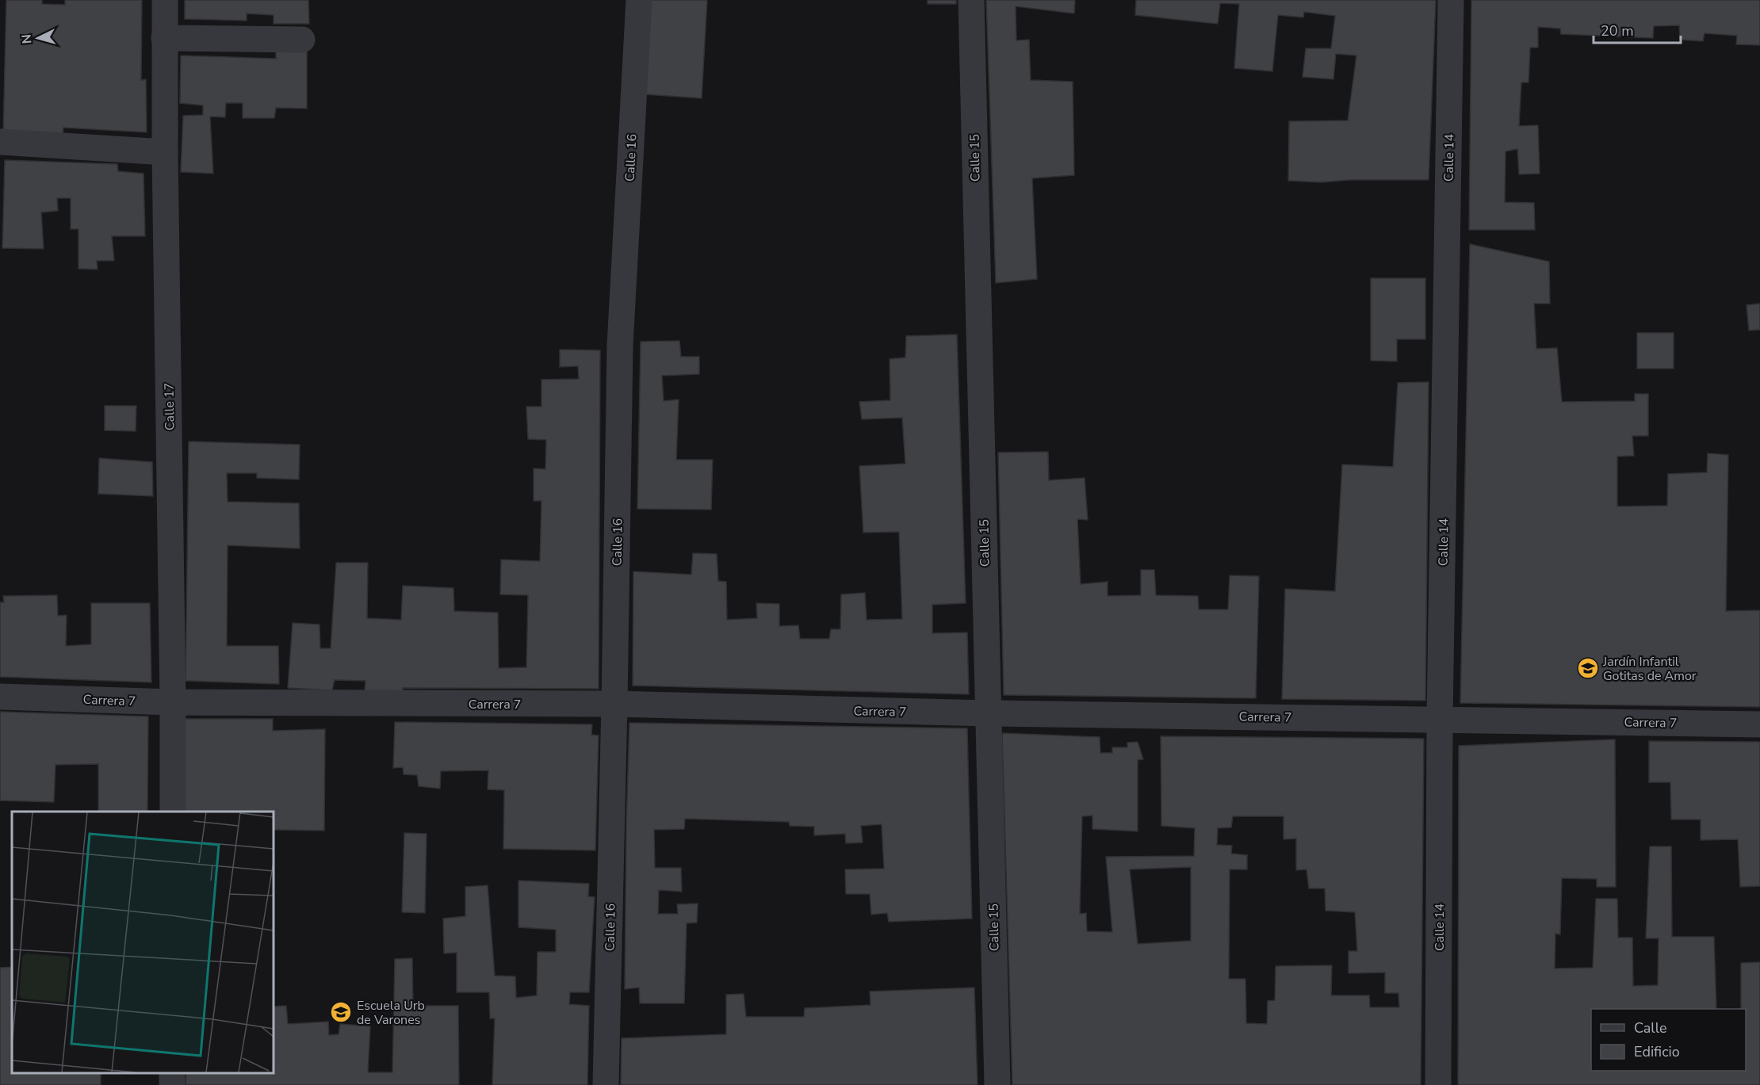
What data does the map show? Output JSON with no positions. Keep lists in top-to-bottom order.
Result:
{
  "streets": {
    "street": [
      "Calle 16",
      "Calle 15",
      "Calle 14",
      "Calle 17",
      "Carrera 7"
    ]
  },
  "crossings": [
    ["Calle 16", "Carrera 7"],
    ["Calle 15", "Carrera 7"],
    ["Calle 14", "Carrera 7"],
    ["Calle 17", "Carrera 7"]
  ],
  "places": {
    "school or university": ["Jardín Infantil Gotitas de Amor", "Escuela Urb de Varones"]
  },
  "legend": ["Calle", "Edificio"],
  "scale_bar": "20 m",
  "north": "left"
}
